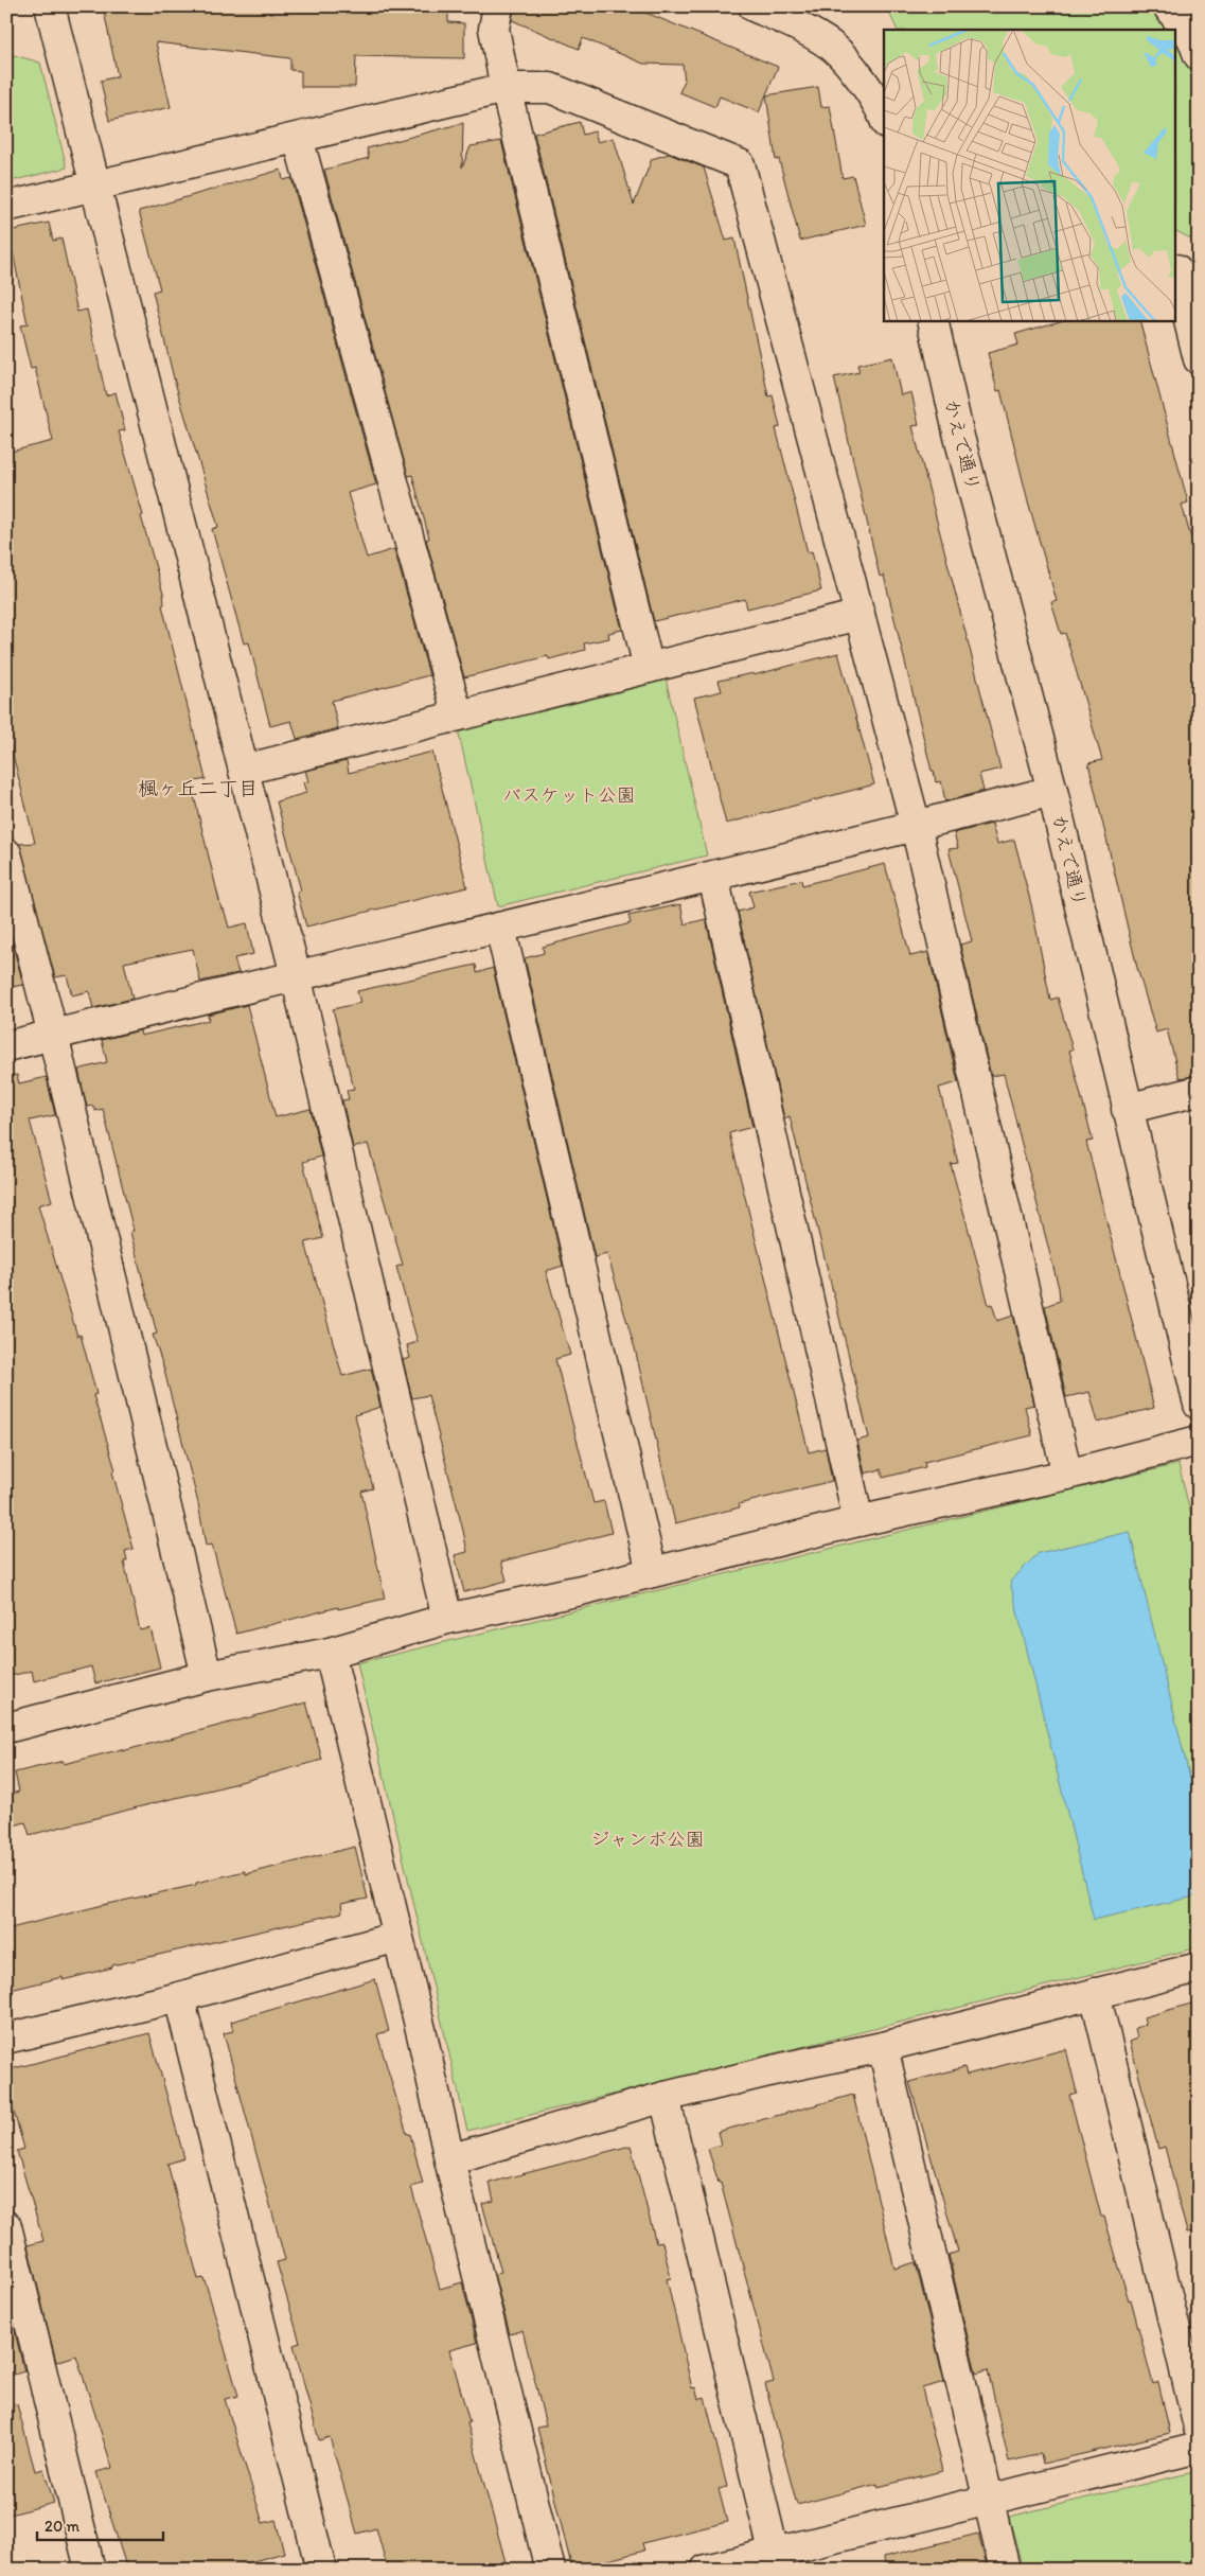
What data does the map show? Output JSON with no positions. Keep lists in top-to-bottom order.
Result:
{
  "streets": {
    "street": ["かえで通り"]
  },
  "districts": ["楓ヶ丘二丁目"],
  "parks": ["バスケット公園", "ジャンボ公園"],
  "scale_bar": "20 m"
}
